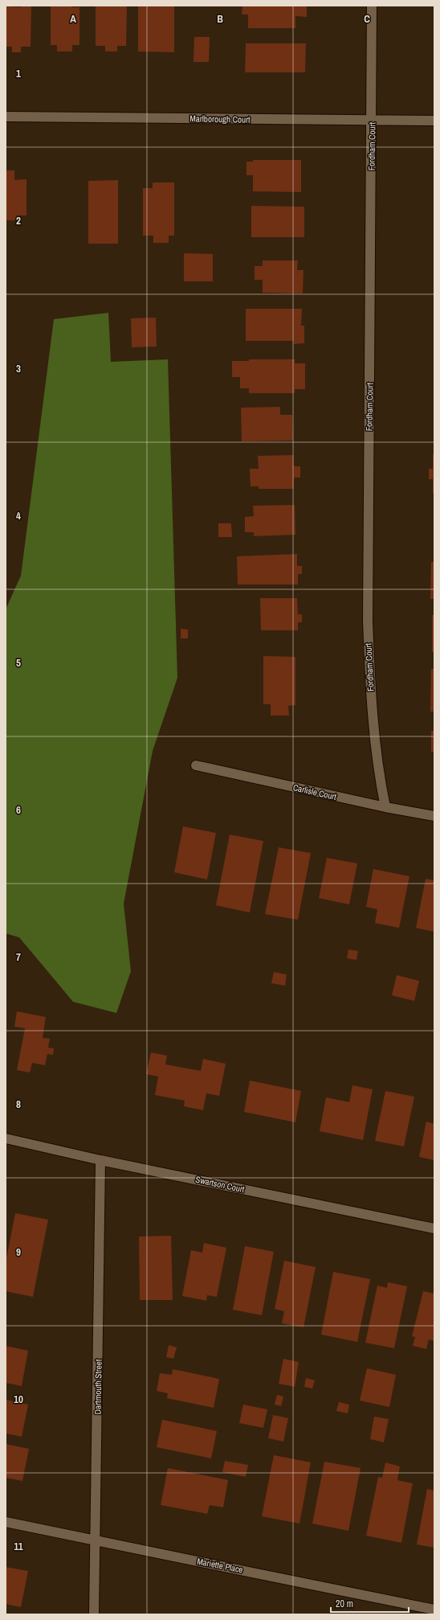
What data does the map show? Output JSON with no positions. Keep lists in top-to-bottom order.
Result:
{
  "streets": {
    "street": [
      "Marlborough Court",
      "Fordham Court",
      "Carlisle Court",
      "Swartson Court",
      "Dartmouth Street",
      "Mariette Place"
    ]
  },
  "crossings": [
    ["Marlborough Court", "Fordham Court"],
    ["Fordham Court", "Carlisle Court"],
    ["Swartson Court", "Dartmouth Street"],
    ["Dartmouth Street", "Mariette Place"]
  ],
  "scale_bar": "20 m",
  "grid": {
    "columns": ["A", "B", "C"],
    "rows": [
      "1",
      "2",
      "3",
      "4",
      "5",
      "6",
      "7",
      "8",
      "9",
      "10",
      "11"
    ]
  }
}
